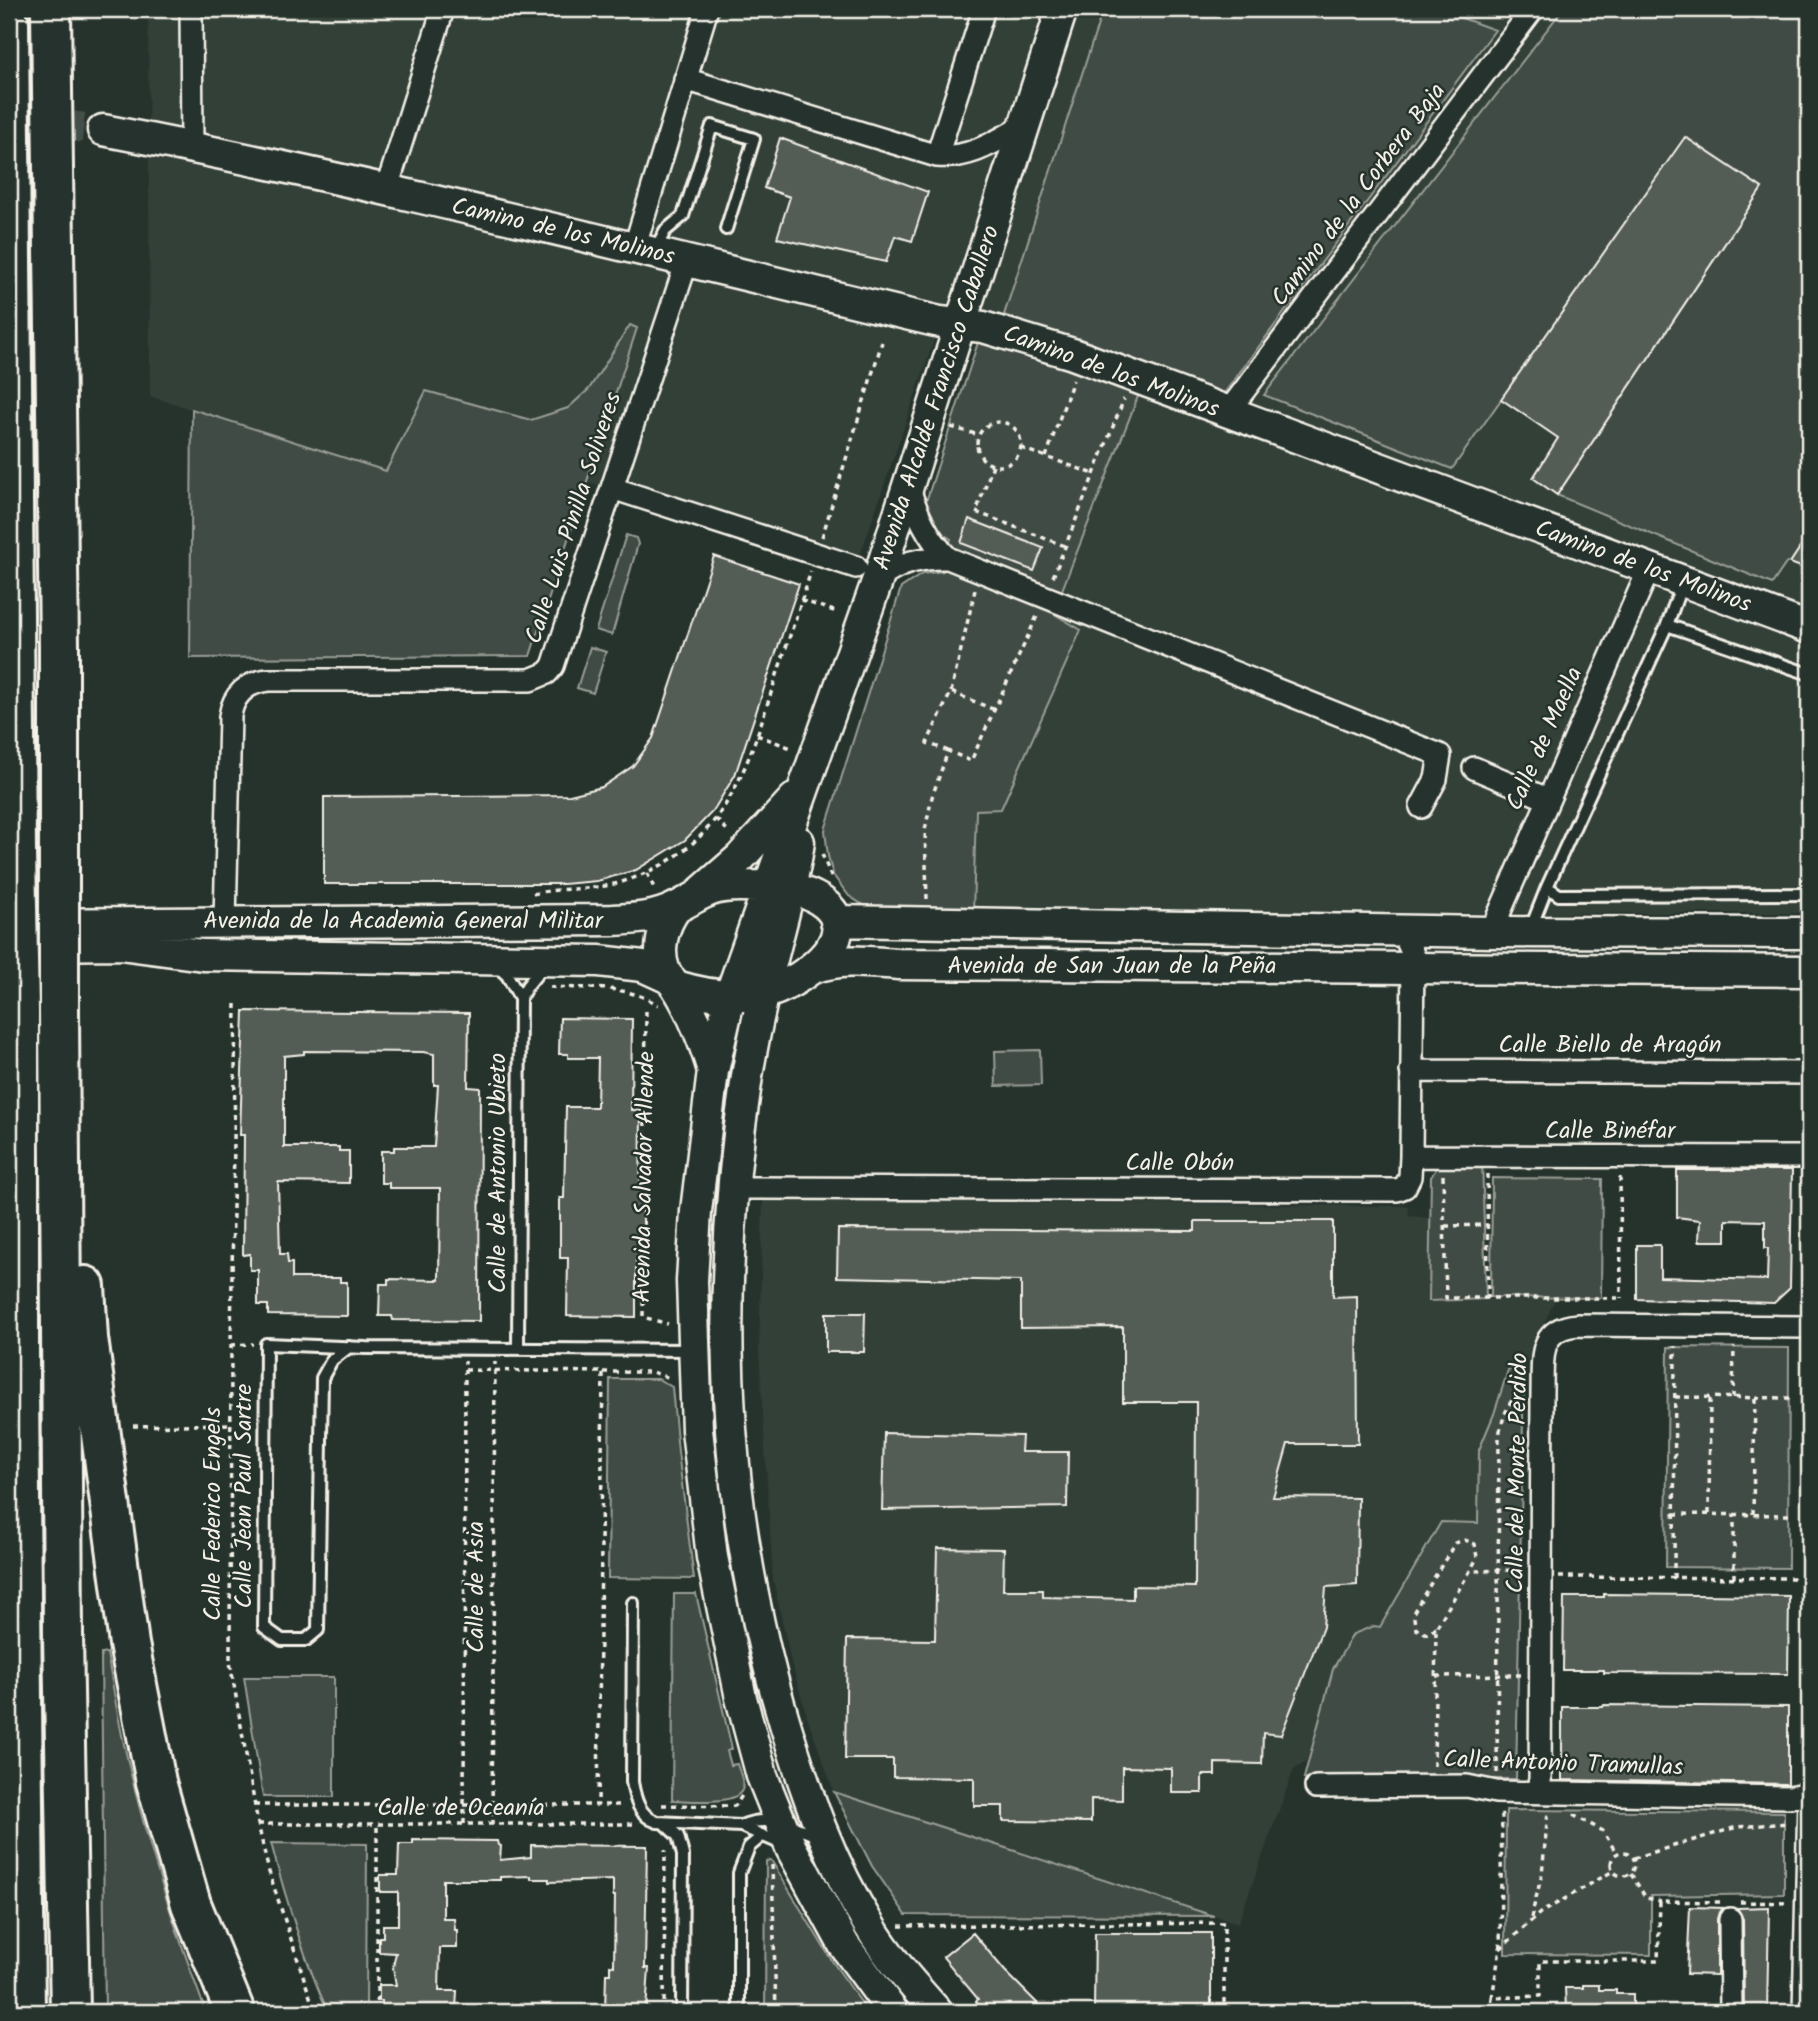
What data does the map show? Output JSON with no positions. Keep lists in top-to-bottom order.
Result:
{
  "streets": {
    "main road": [
      "Camino de los Molinos",
      "Avenida Alcalde Francisco Caballero",
      "Avenida de la Academia General Militar",
      "Avenida de San Juan de la Peña",
      "Avenida Salvador Allende"
    ],
    "street": [
      "Camino de la Corbera Baja",
      "Calle Luis Pinilla Soliveres",
      "Calle de Maella",
      "Calle Biello de Aragón",
      "Calle Binéfar",
      "Calle Obón",
      "Calle del Monte Perdido",
      "Calle Antonio Tramullas"
    ],
    "lane": ["Calle de Antonio Ubieto", "Calle Jean Paul Sartre"],
    "path": ["Calle Federico Engels", "Calle de Asia", "Calle de Oceanía"]
  },
  "crossings": [
    ["Camino de la Corbera Baja", "Camino de los Molinos"],
    ["Camino de los Molinos", "Avenida Alcalde Francisco Caballero"],
    ["Camino de los Molinos", "Calle Luis Pinilla Soliveres"],
    ["Camino de los Molinos", "Calle de Maella"],
    ["Avenida Alcalde Francisco Caballero", "Avenida de la Academia General Militar"],
    ["Avenida Alcalde Francisco Caballero", "Avenida de San Juan de la Peña"],
    ["Avenida Alcalde Francisco Caballero", "Avenida Salvador Allende"],
    ["Calle Luis Pinilla Soliveres", "Avenida de la Academia General Militar"],
    ["Calle de Maella", "Avenida de San Juan de la Peña"],
    ["Avenida de la Academia General Militar", "Avenida de San Juan de la Peña"],
    ["Avenida de la Academia General Militar", "Avenida Salvador Allende"],
    ["Avenida de San Juan de la Peña", "Calle Obón"],
    ["Avenida de San Juan de la Peña", "Avenida Salvador Allende"],
    ["Calle Biello de Aragón", "Calle Obón"],
    ["Calle Binéfar", "Calle Obón"],
    ["Calle del Monte Perdido", "Calle Antonio Tramullas"],
    ["Calle Federico Engels", "Calle de Oceanía"],
    ["Calle de Asia", "Calle de Oceanía"]
  ]
}
